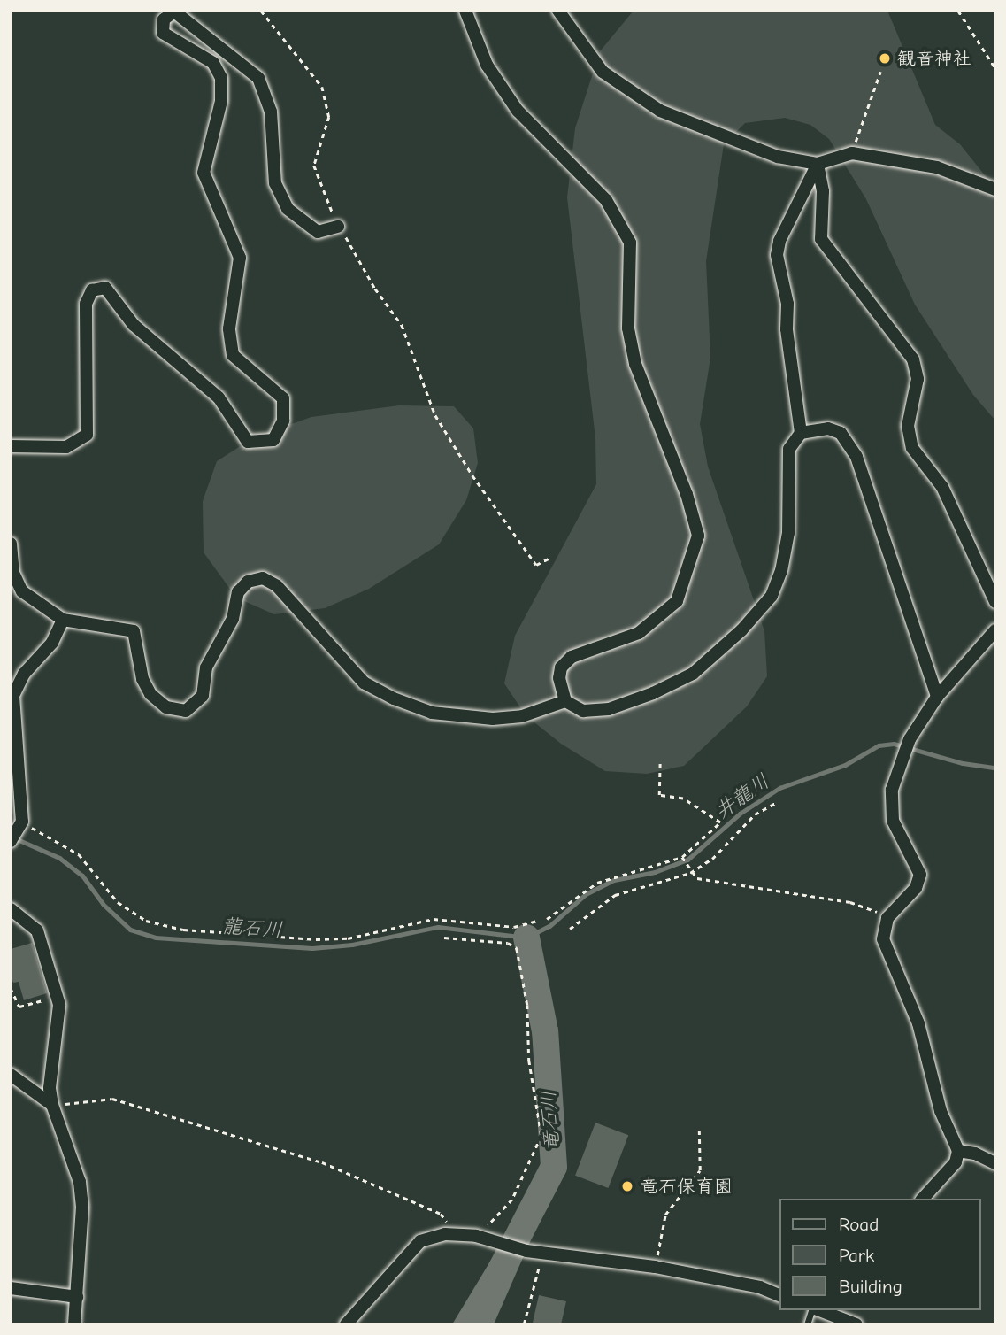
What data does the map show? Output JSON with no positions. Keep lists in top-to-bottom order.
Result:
{
  "water": ["井龍川", "龍石川", "竜石川"],
  "places": ["観音神社", "竜石保育園"],
  "legend": ["Road", "Park", "Building"]
}
